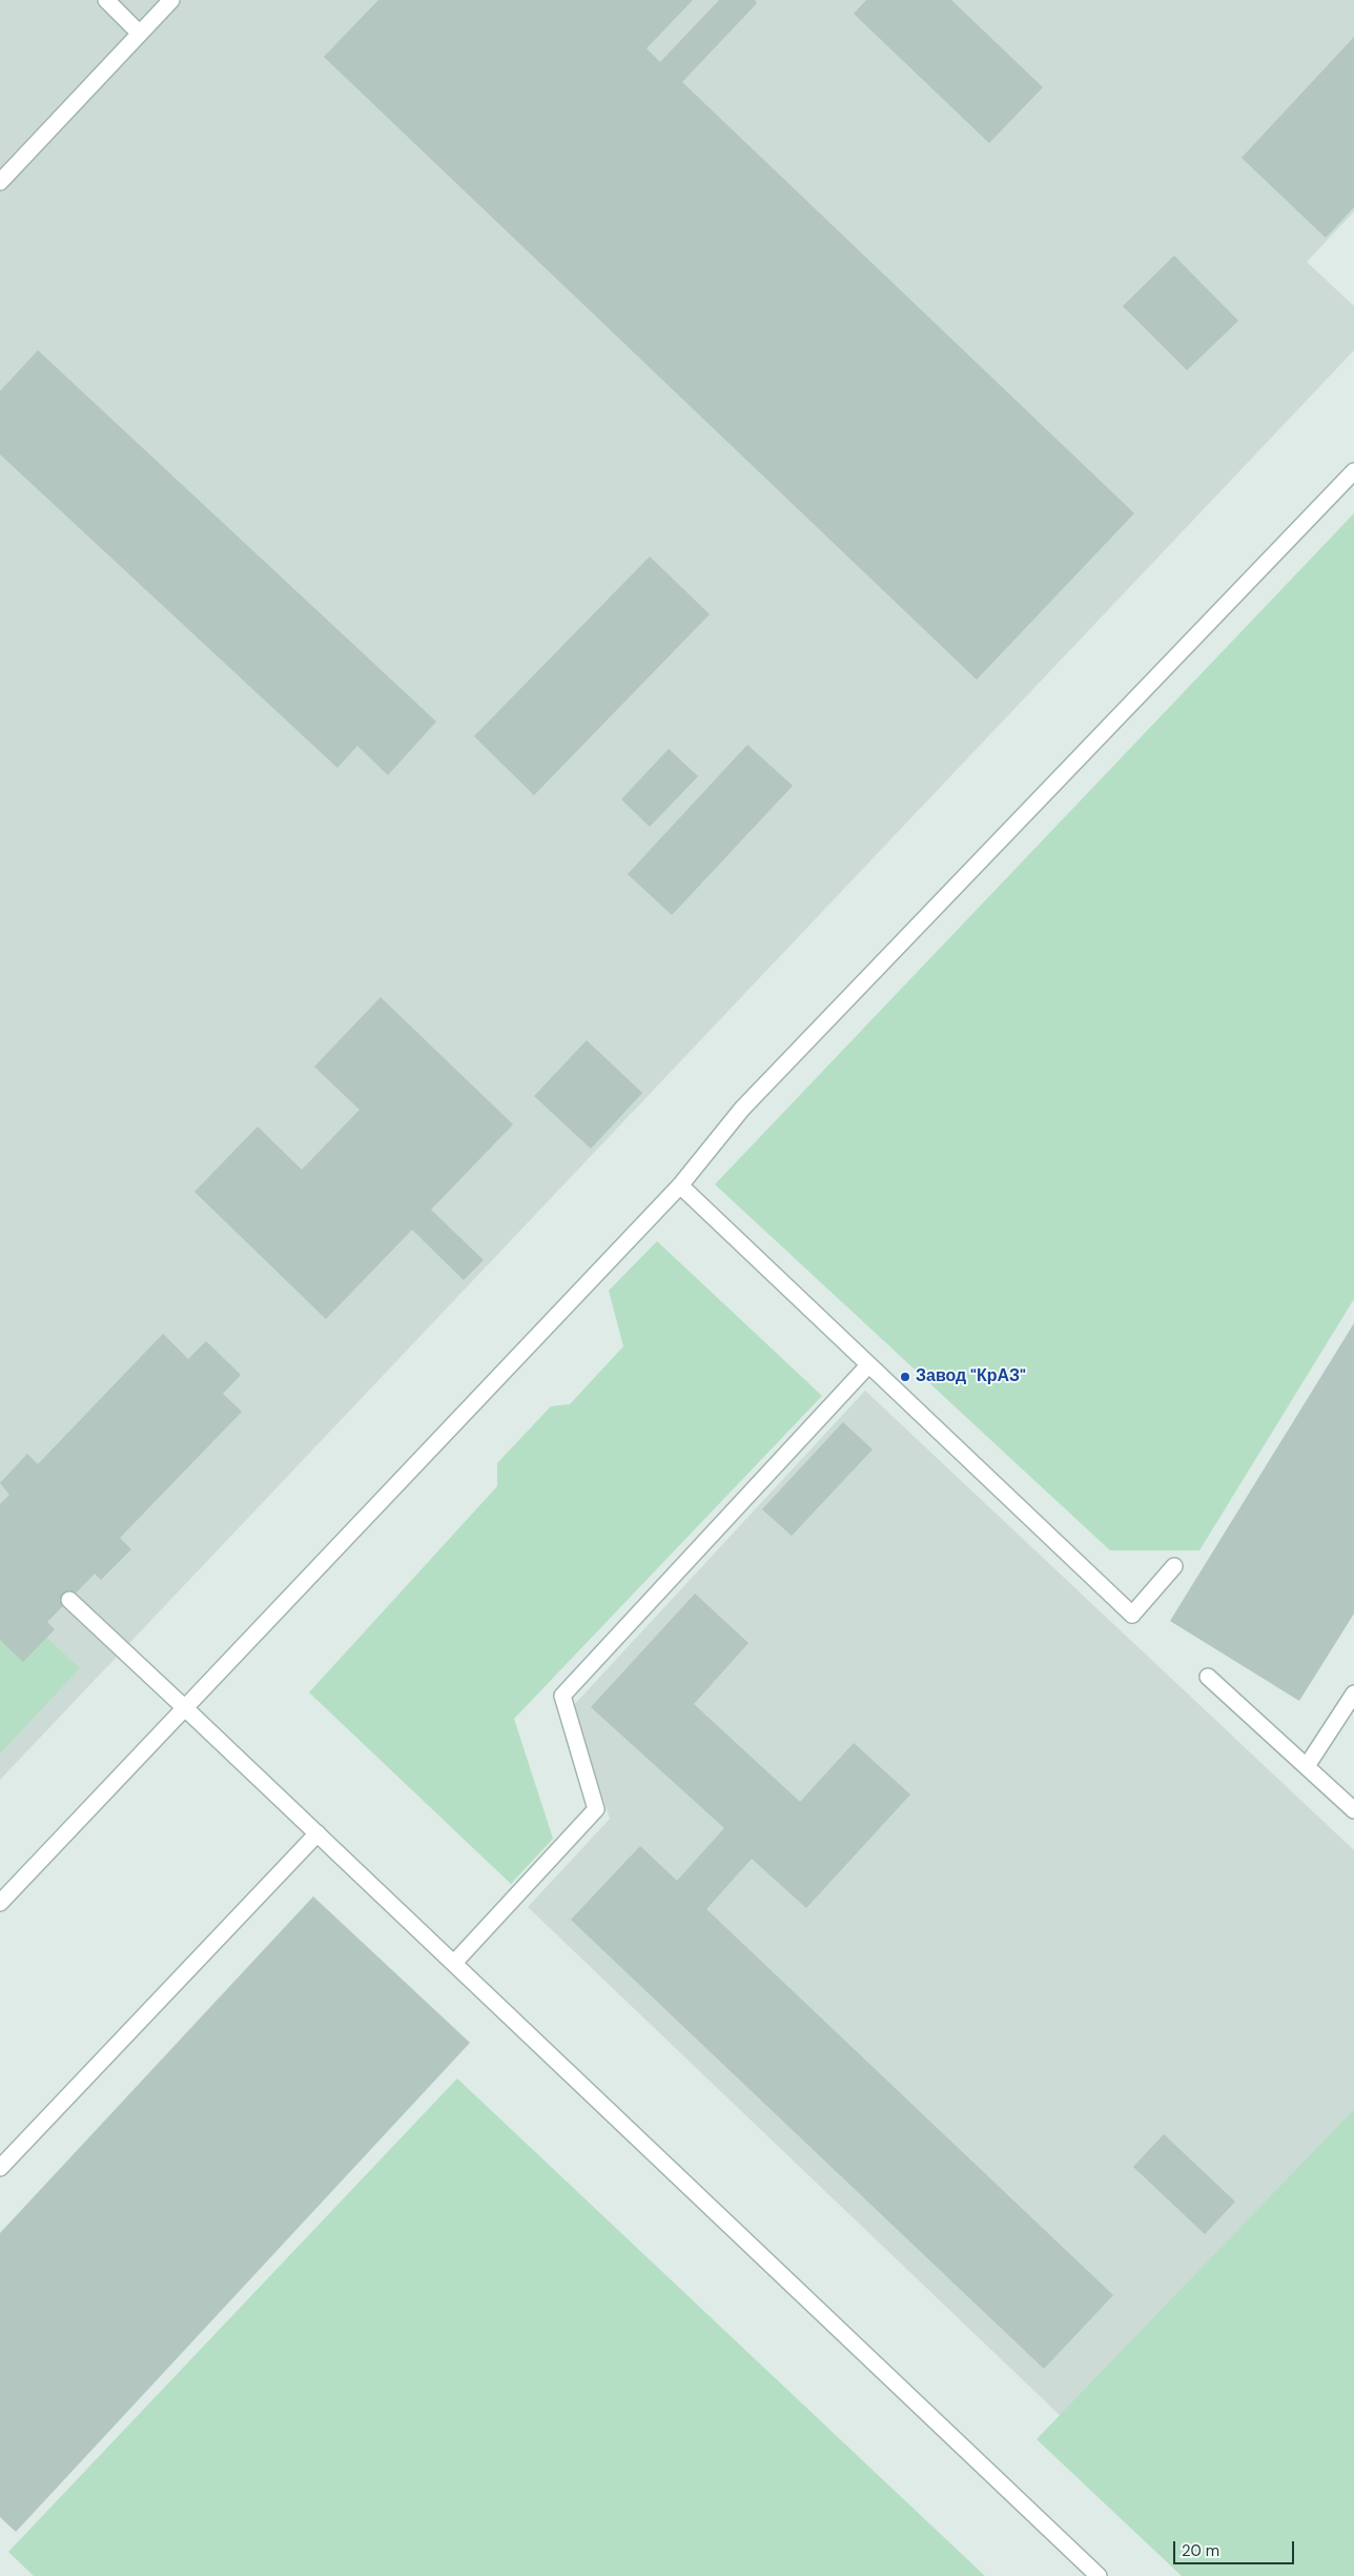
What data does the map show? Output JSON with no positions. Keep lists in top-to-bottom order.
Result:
{
  "places": ["Завод \"КрАЗ\""],
  "scale_bar": "20 m"
}
